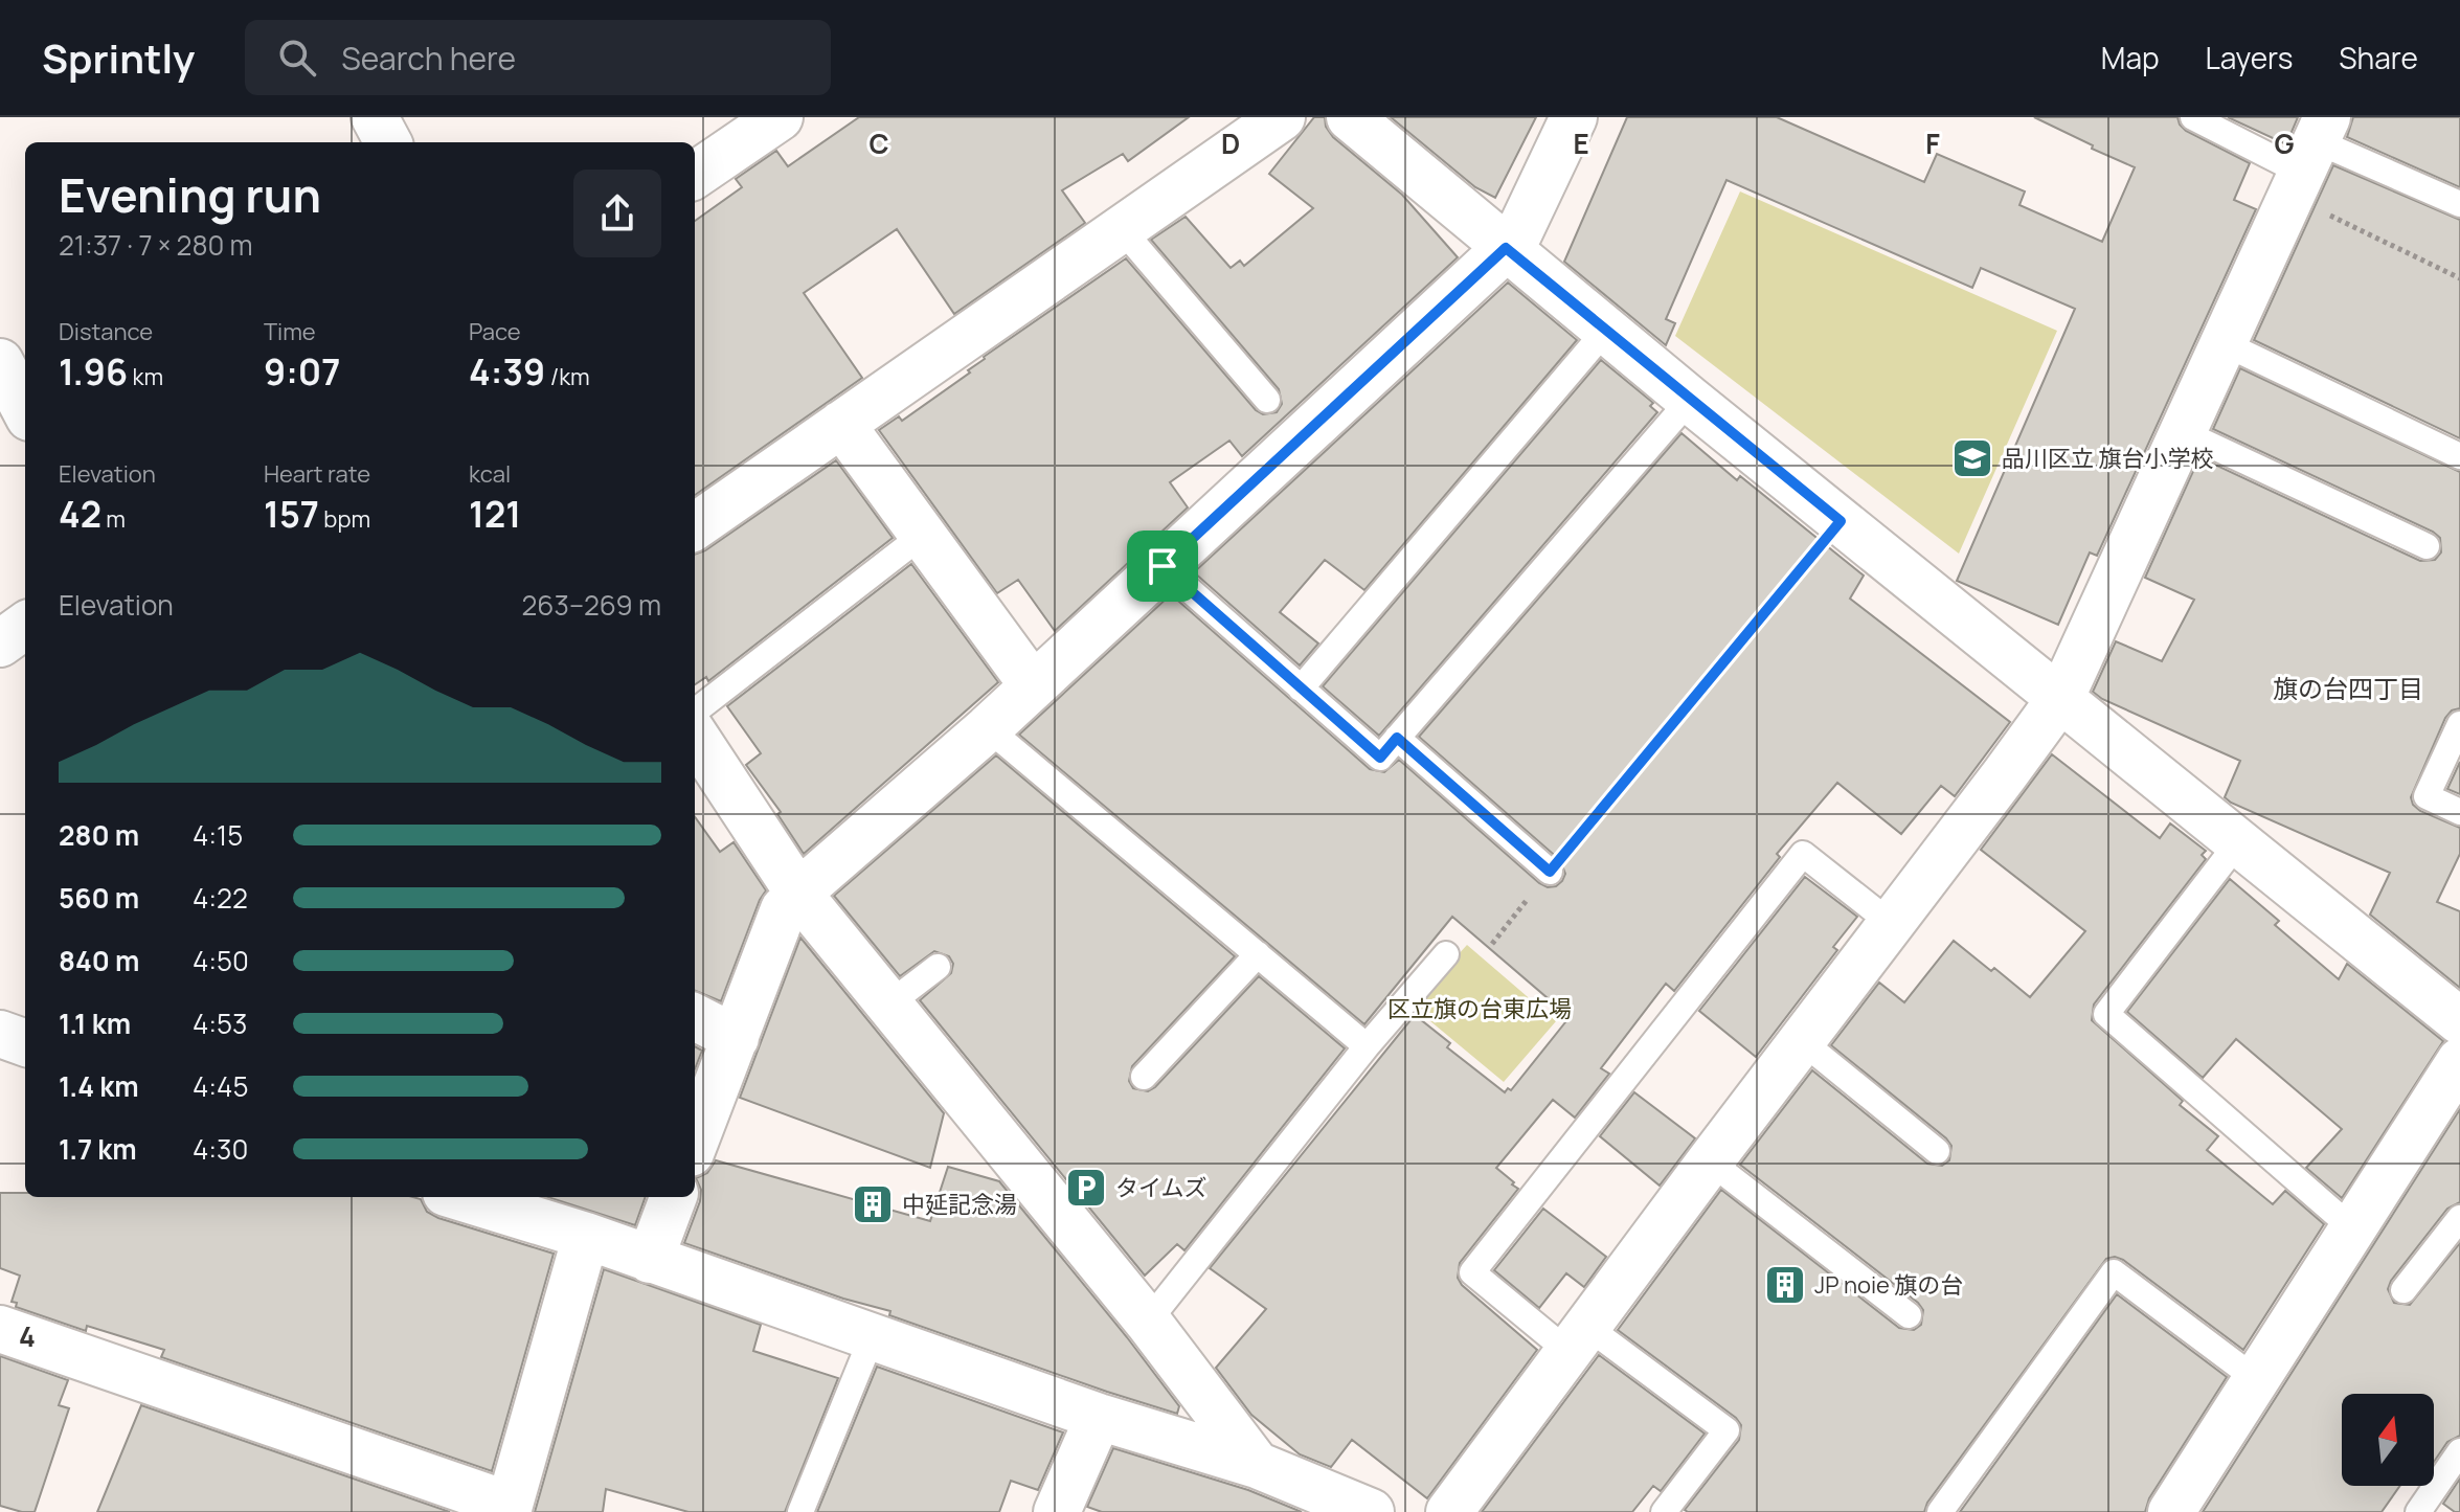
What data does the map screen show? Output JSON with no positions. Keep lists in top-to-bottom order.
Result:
{
  "districts": ["旗の台四丁目"],
  "parks": ["区立旗の台東広場"],
  "places": {
    "school or university": ["品川区立 旗台小学校"],
    "parking": ["タイムズ"],
    "building": ["中延記念湯", "JP noie 旗の台"]
  },
  "north": "top",
  "page": {
    "header": "Sprintly",
    "search": "Search here",
    "nav": ["Map", "Layers", "Share"],
    "heading": ["Evening run", "21:37 · 7 × 280 m"],
    "stats": [
      ["Distance", "1.96 km"],
      ["Time", "9:07"],
      ["Pace", "4:39 /km"],
      ["Elevation", "42 m"],
      ["Heart rate", "157 bpm"],
      ["kcal", "121"]
    ],
    "chart": ["Elevation", "263–269 m"],
    "list": [
      {
        "name": "280 m",
        "note": "4:15"
      },
      {
        "name": "560 m",
        "note": "4:22"
      },
      {
        "name": "840 m",
        "note": "4:50"
      },
      {
        "name": "1.1 km",
        "note": "4:53"
      },
      {
        "name": "1.4 km",
        "note": "4:45"
      },
      {
        "name": "1.7 km",
        "note": "4:30"
      }
    ]
  },
  "grid": {
    "columns": [
      "C",
      "D",
      "E",
      "F",
      "G"
    ],
    "rows": ["4"]
  }
}
